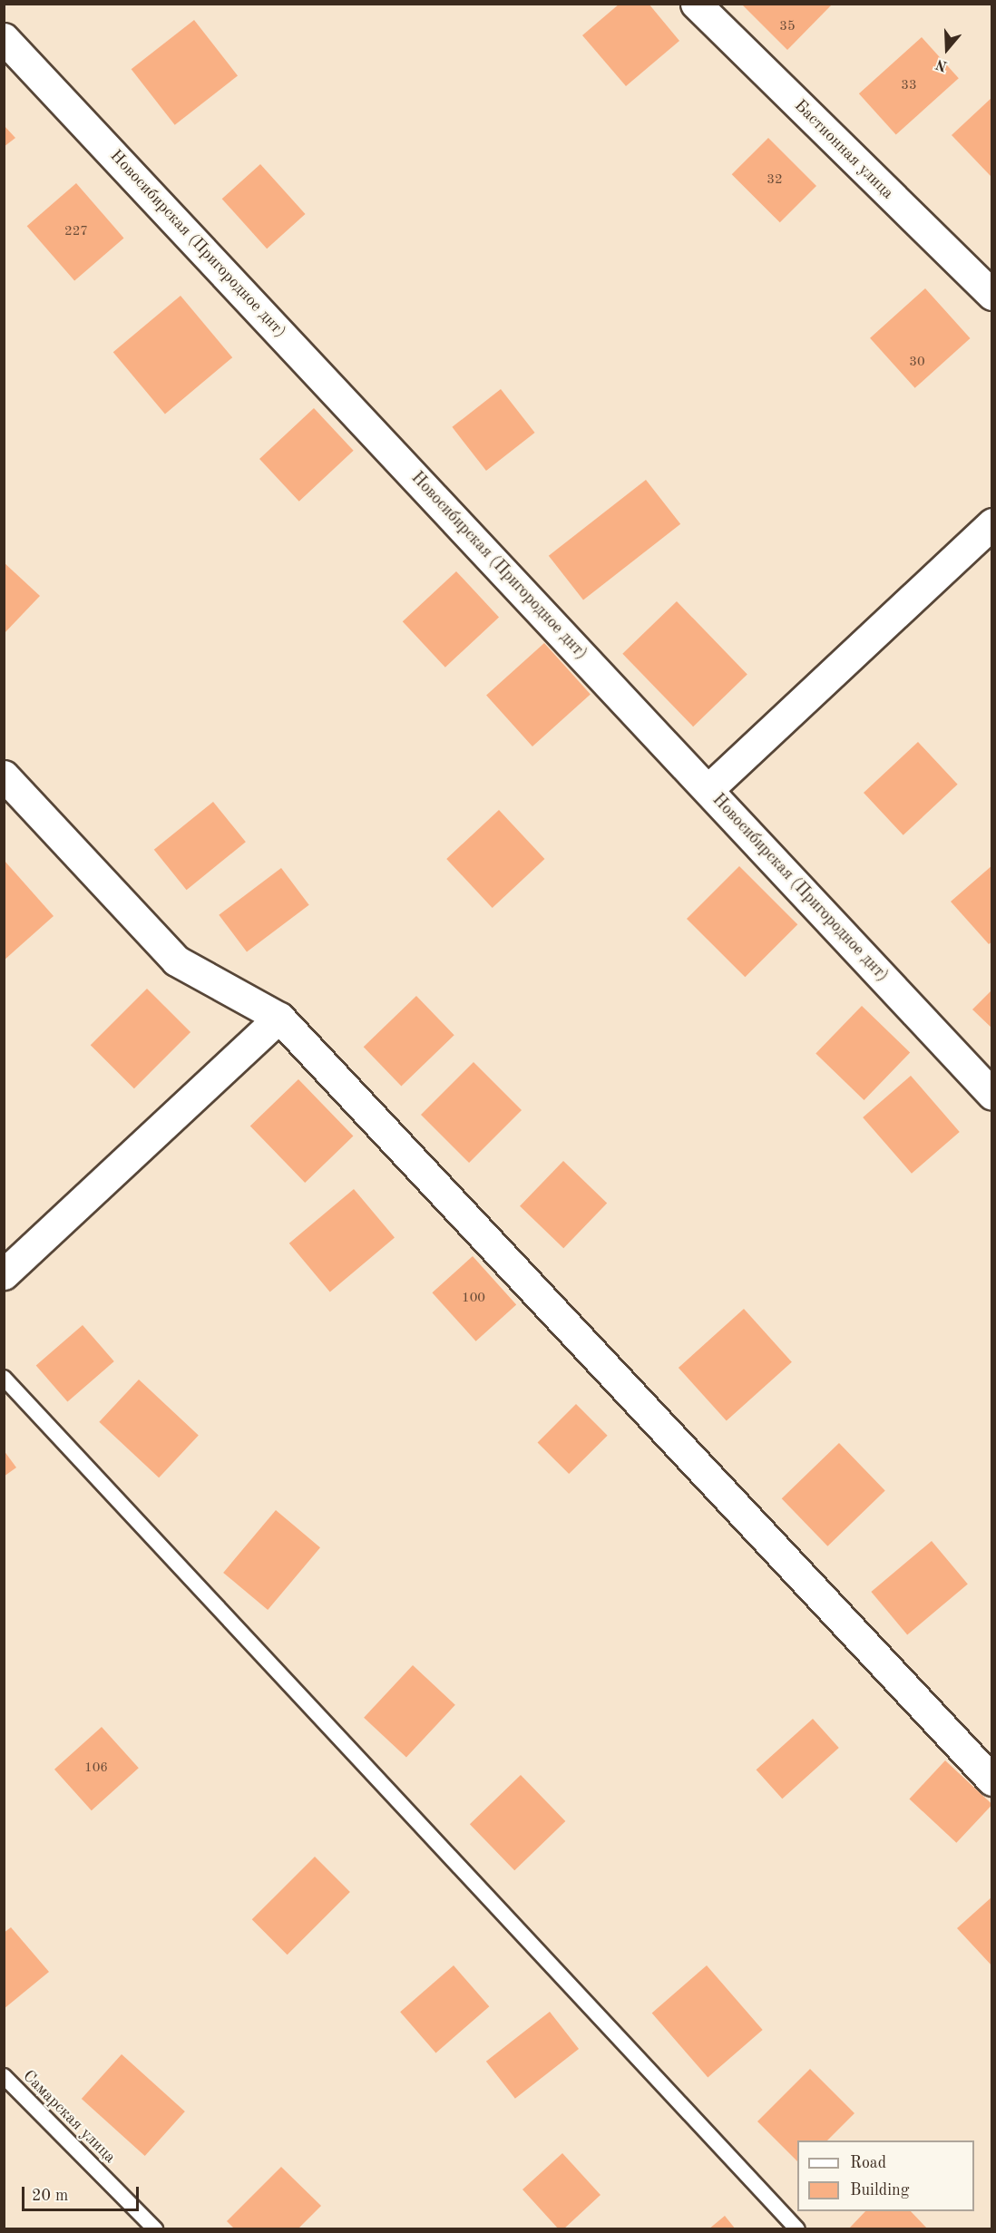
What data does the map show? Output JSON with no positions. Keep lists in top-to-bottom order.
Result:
{
  "streets": {
    "street": ["Бастионная улица", "Новосибирская (Пригородное днт)"],
    "lane": ["Самарская улица"]
  },
  "house_numbers": [
    "35",
    "33",
    "32",
    "227",
    "30",
    "100",
    "106"
  ],
  "legend": ["Road", "Building"],
  "scale_bar": "20 m",
  "north": "bottom"
}
